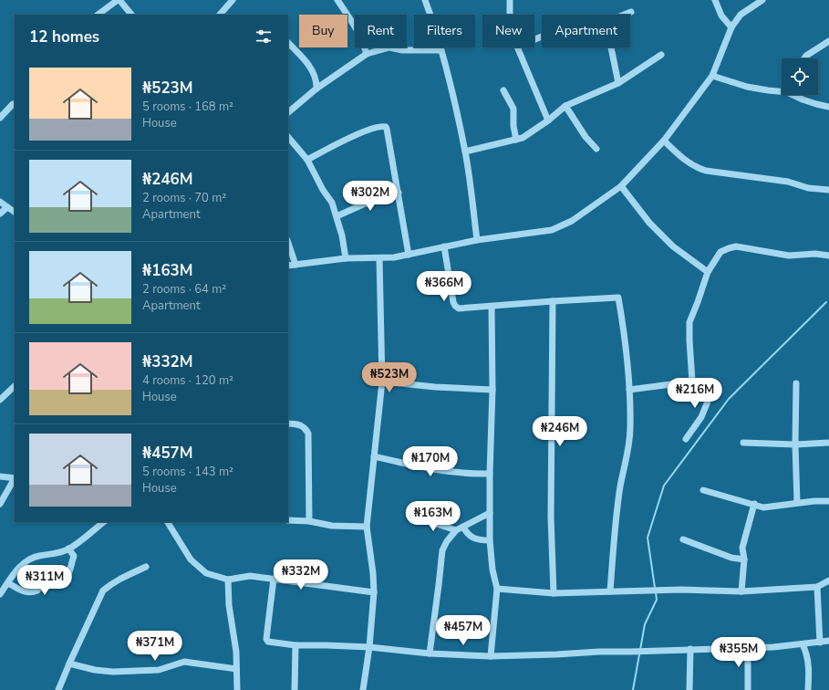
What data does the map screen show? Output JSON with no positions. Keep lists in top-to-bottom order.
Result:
{
  "page": {
    "chip": [
      "Buy",
      "Rent",
      "Filters",
      "New",
      "Apartment"
    ],
    "heading": "12 homes",
    "list": [
      {
        "name": "₦523M",
        "note": "5 rooms · 168 m² · House"
      },
      {
        "name": "₦246M",
        "note": "2 rooms · 70 m² · Apartment"
      },
      {
        "name": "₦163M",
        "note": "2 rooms · 64 m² · Apartment"
      },
      {
        "name": "₦332M",
        "note": "4 rooms · 120 m² · House"
      },
      {
        "name": "₦457M",
        "note": "5 rooms · 143 m² · House"
      }
    ],
    "price": [
      "₦302M",
      "₦366M",
      "₦523M",
      "₦216M",
      "₦246M",
      "₦170M",
      "₦163M",
      "₦332M",
      "₦311M",
      "₦457M",
      "₦371M",
      "₦355M"
    ]
  }
}
